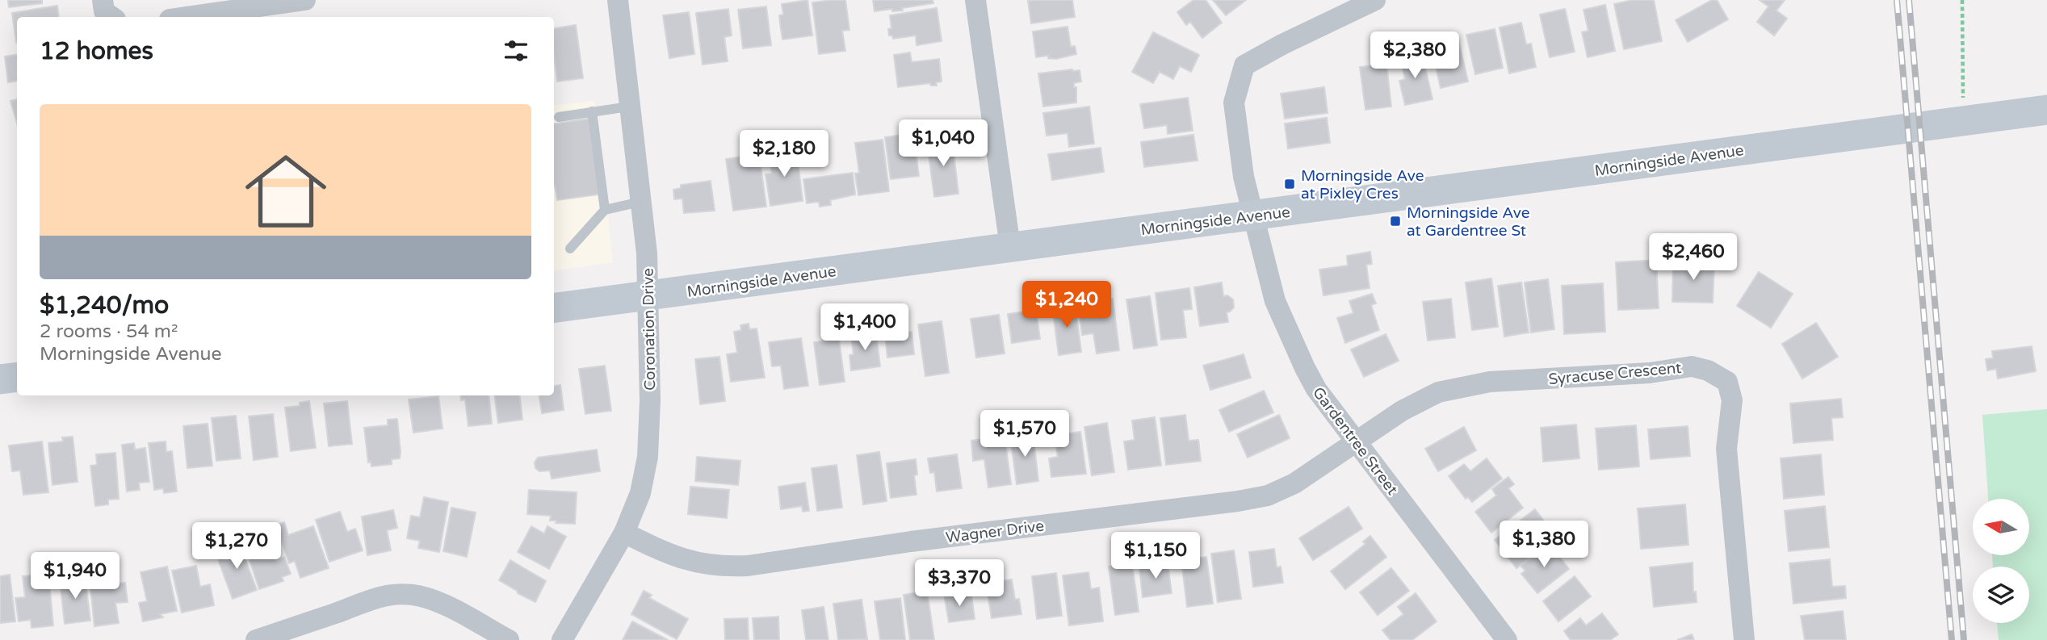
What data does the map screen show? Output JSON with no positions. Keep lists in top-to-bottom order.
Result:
{
  "streets": {
    "main road": ["Morningside Avenue"],
    "street": [
      "Coronation Drive",
      "Syracuse Crescent",
      "Gardentree Street",
      "Wagner Drive"
    ]
  },
  "crossings": [
    ["Morningside Avenue", "Coronation Drive"],
    ["Morningside Avenue", "Gardentree Street"],
    ["Coronation Drive", "Wagner Drive"],
    ["Syracuse Crescent", "Gardentree Street"],
    ["Syracuse Crescent", "Wagner Drive"],
    ["Gardentree Street", "Wagner Drive"]
  ],
  "places": {
    "transit": ["Morningside Ave at Pixley Cres", "Morningside Ave at Gardentree St"]
  },
  "north": "left",
  "page": {
    "heading": "12 homes",
    "price": [
      "$2,380",
      "$1,040",
      "$2,180",
      "$2,460",
      "$1,240",
      "$1,400",
      "$1,570",
      "$1,380",
      "$1,270",
      "$1,150",
      "$1,940",
      "$3,370"
    ],
    "list": [
      {
        "name": "$1,240/mo",
        "note": "2 rooms · 54 m² · Morningside Avenue"
      }
    ]
  }
}
